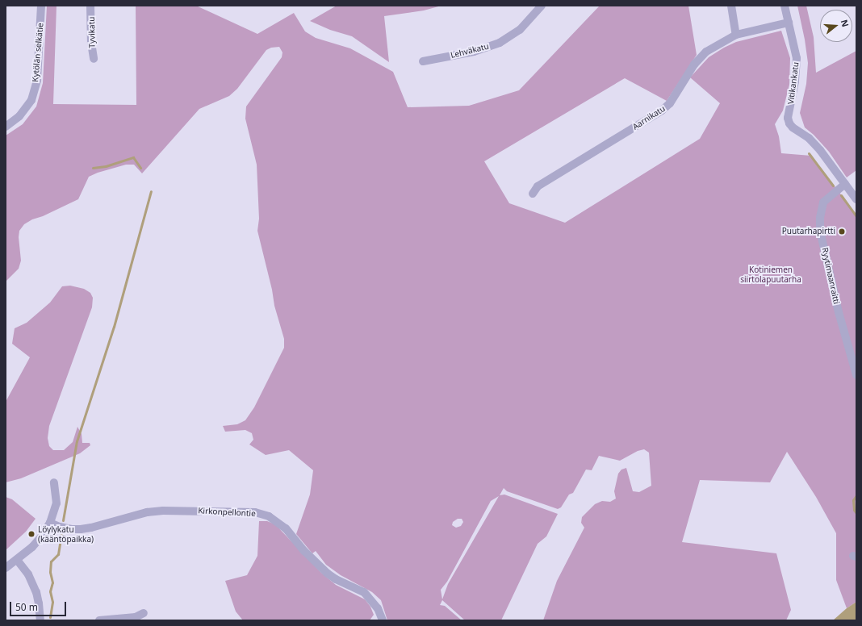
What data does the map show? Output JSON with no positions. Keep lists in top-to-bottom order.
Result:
{
  "streets": {
    "street": [
      "Tyvikatu",
      "Lehväkatu",
      "Kytölän selkätie",
      "Vitikankatu",
      "Aarnikatu",
      "Ryytimaanraitti",
      "Kirkonpellontie"
    ]
  },
  "crossings": [
    ["Vitikankatu", "Aarnikatu"],
    ["Vitikankatu", "Ryytimaanraitti"]
  ],
  "parks": ["Kotiniemen siirtolapuutarha"],
  "places": ["Puutarhapirtti", "Löylykatu (kääntöpaikka)"],
  "scale_bar": "50 m",
  "north": "right"
}
